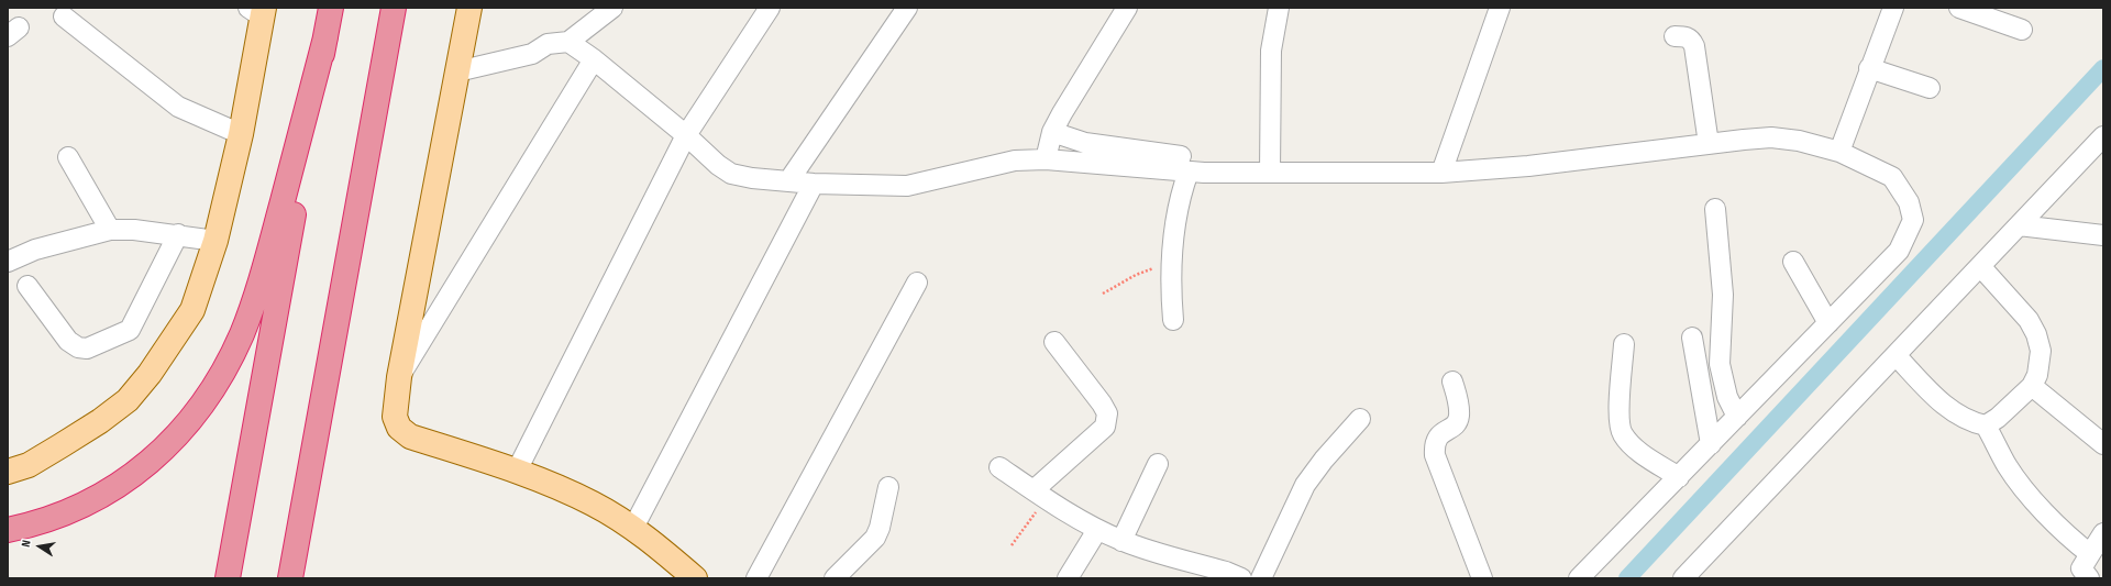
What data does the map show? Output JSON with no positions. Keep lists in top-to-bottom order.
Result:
{
  "north": "left"
}
